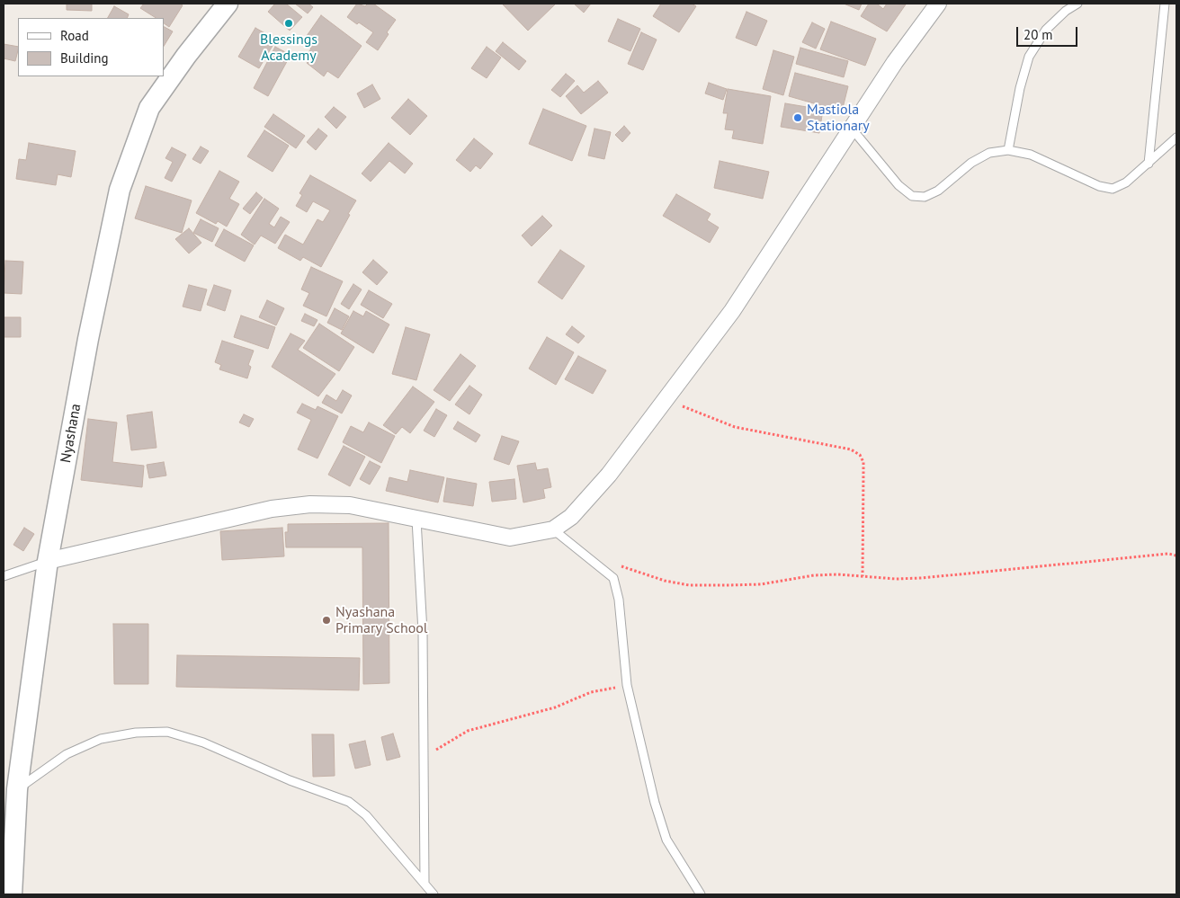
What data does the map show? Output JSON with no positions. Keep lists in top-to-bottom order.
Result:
{
  "streets": {
    "street": ["Nyashana"]
  },
  "places": ["Blessings Academy", "Mastiola Stationary", "Nyashana Primary School"],
  "legend": ["Road", "Building"],
  "scale_bar": "20 m"
}
